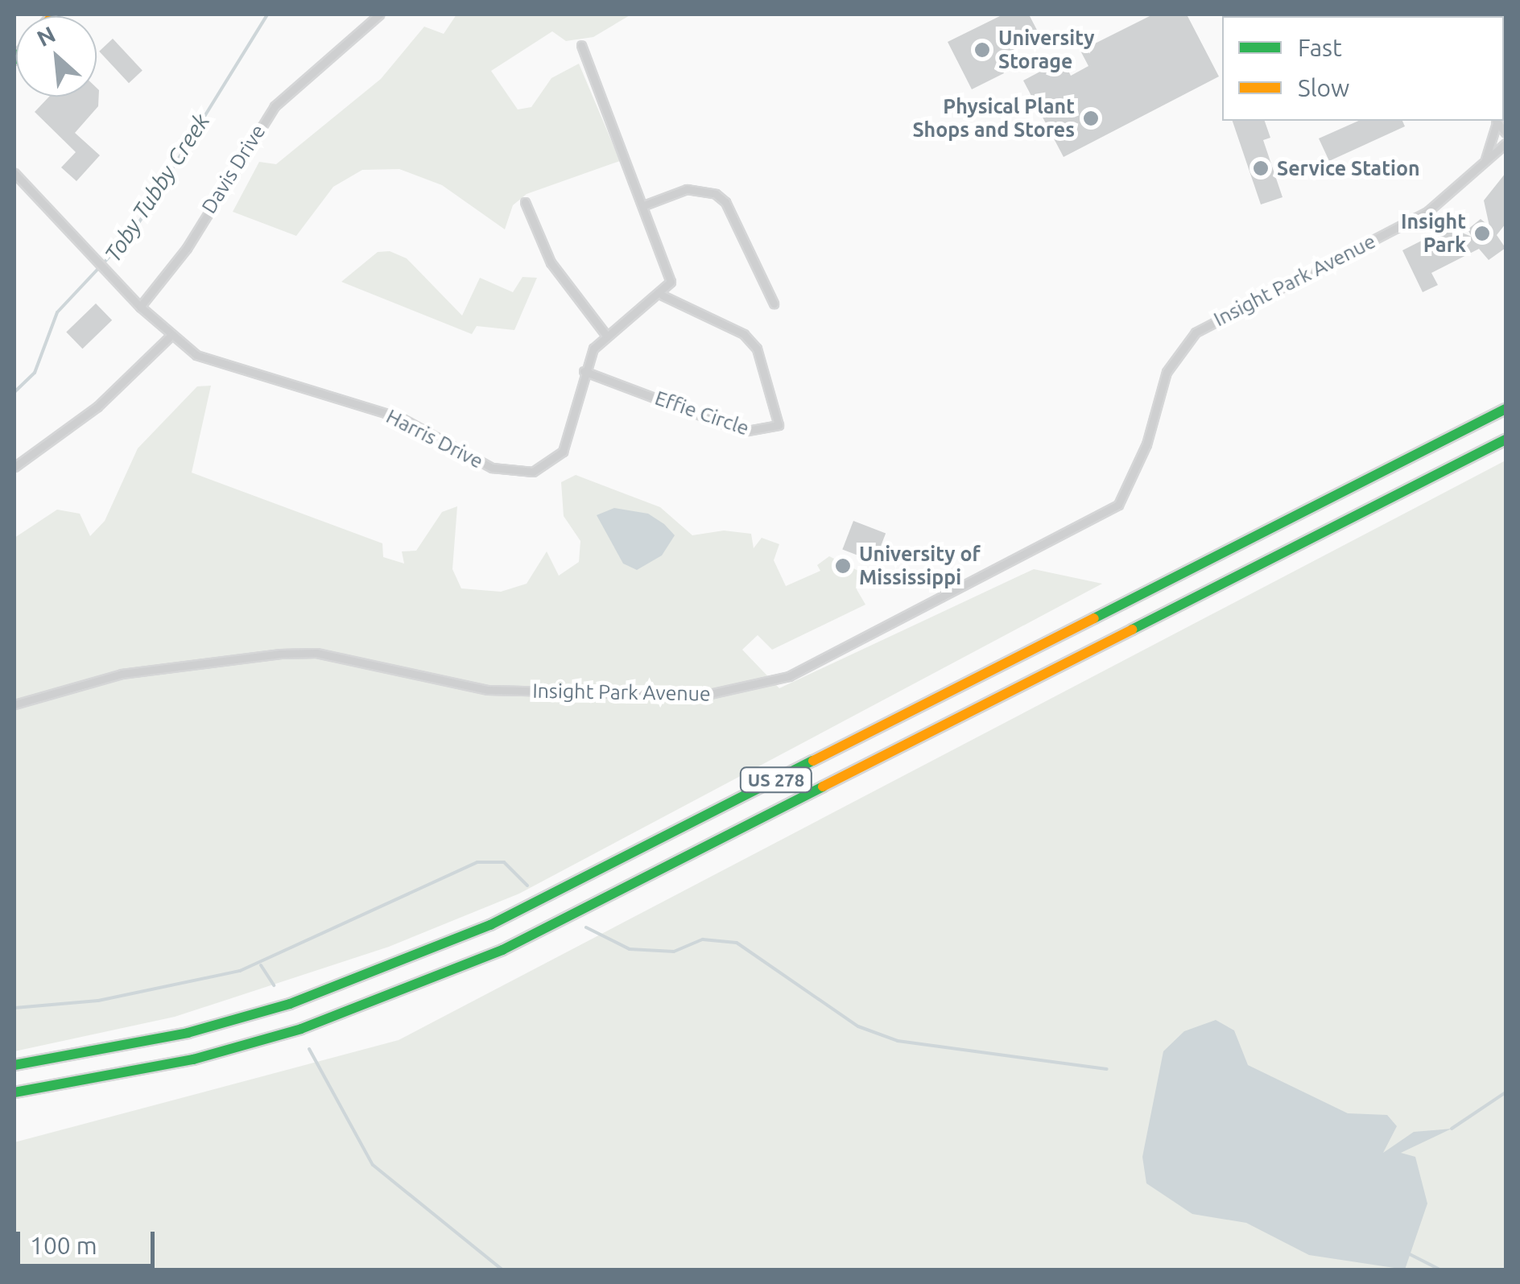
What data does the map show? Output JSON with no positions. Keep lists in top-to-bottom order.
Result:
{
  "streets": {
    "main road": ["US 278"],
    "street": [
      "Davis Drive",
      "Insight Park Avenue",
      "Effie Circle",
      "Harris Drive"
    ]
  },
  "crossings": [
    ["Davis Drive", "Harris Drive"],
    ["Effie Circle", "Harris Drive"]
  ],
  "water": ["Toby Tubby Creek"],
  "places": [
    "University Storage",
    "Physical Plant Shops and Stores",
    "Service Station",
    "Insight Park",
    "University of Mississippi"
  ],
  "legend": ["Fast", "Slow"],
  "scale_bar": "100 m",
  "north": "top left"
}
